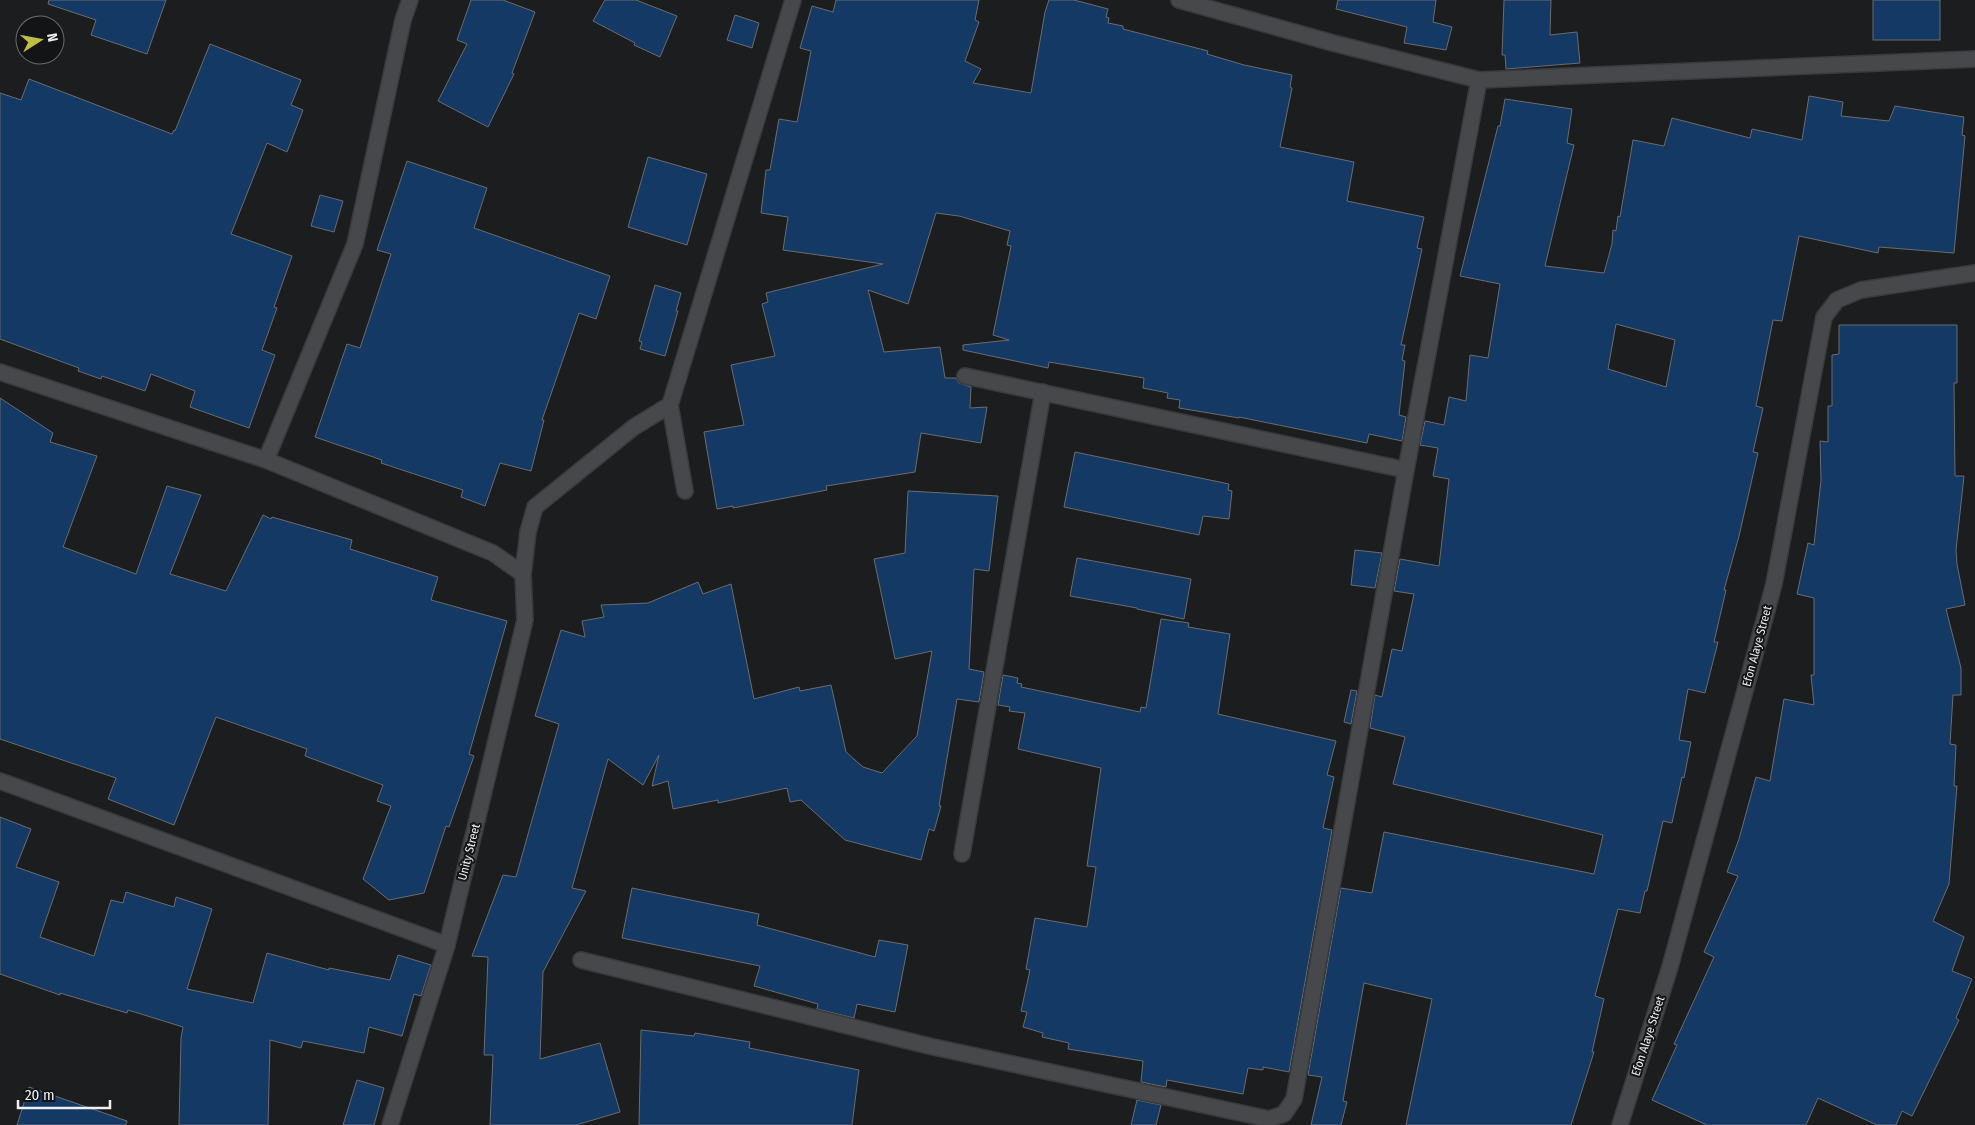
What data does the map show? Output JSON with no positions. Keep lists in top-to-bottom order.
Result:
{
  "streets": {
    "street": ["Efon Alaye Street", "Unity Street"]
  },
  "scale_bar": "20 m",
  "north": "right"
}
